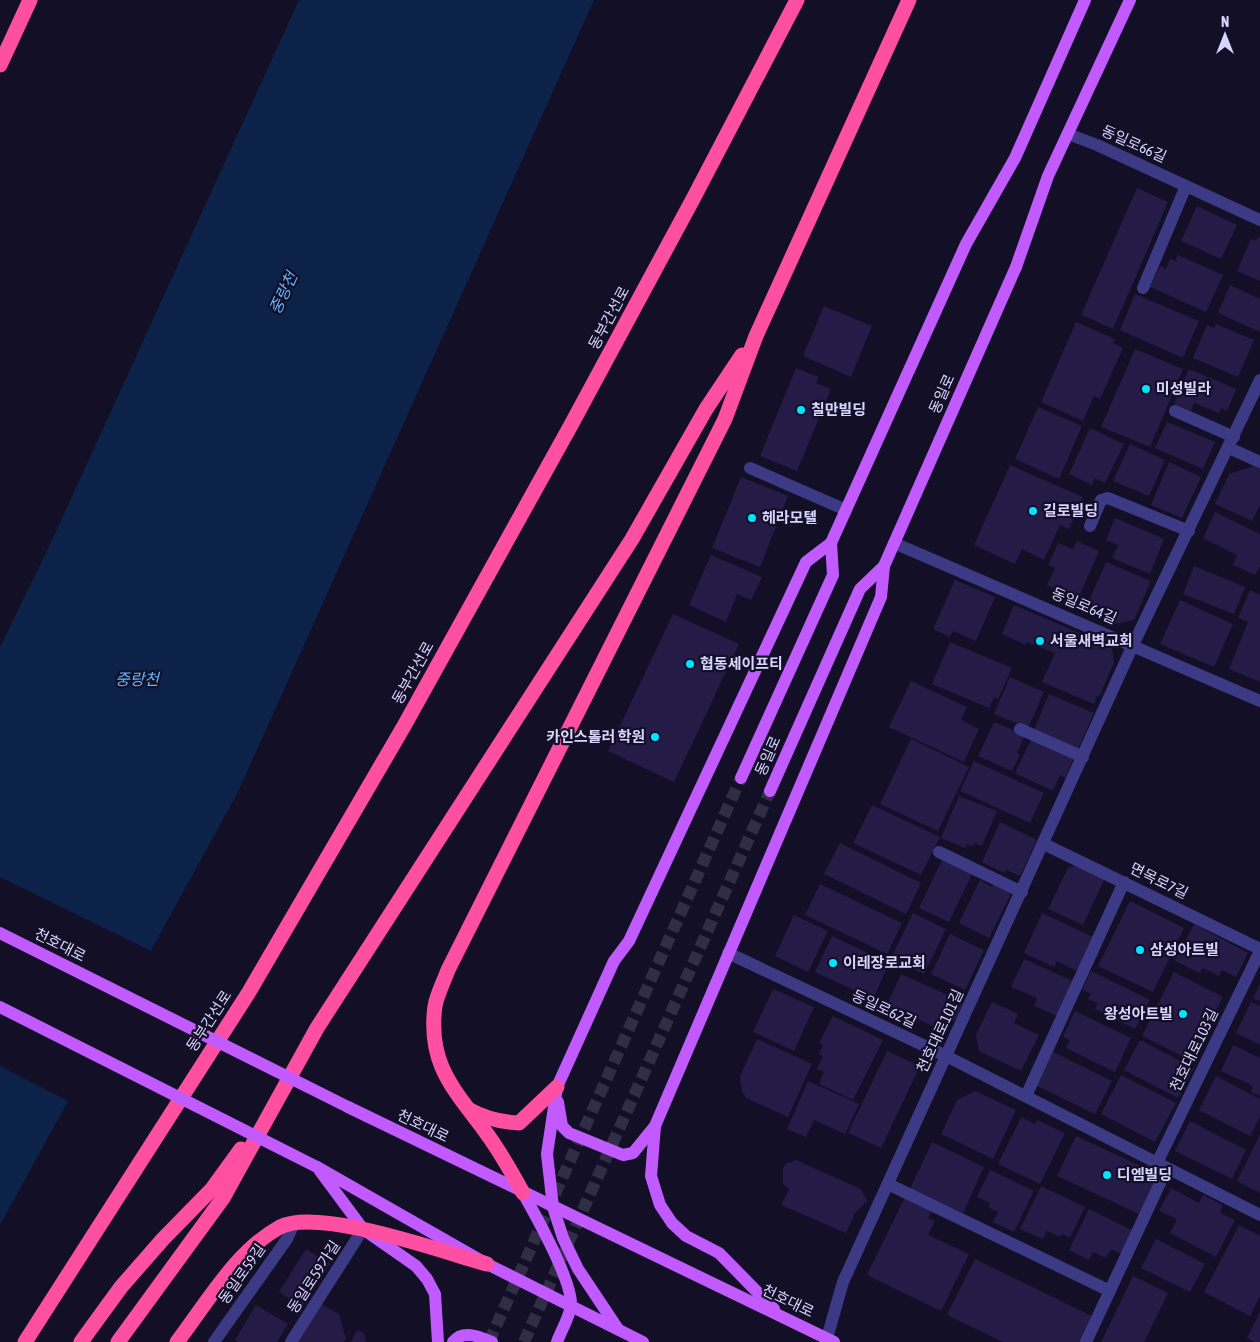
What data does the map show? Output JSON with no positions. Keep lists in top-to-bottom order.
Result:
{
  "streets": {
    "highway": ["동부간선로"],
    "main road": ["동일로", "천호대로"],
    "street": [
      "동일로66길",
      "동일로64길",
      "면목로7길",
      "동일로62길",
      "천호대로101길",
      "천호대로103길",
      "동일로59길",
      "동일로59가길"
    ]
  },
  "crossings": [
    ["동일로66길", "동일로"],
    ["동일로", "동일로64길"],
    ["동일로64길", "천호대로101길"],
    ["면목로7길", "천호대로101길"],
    ["면목로7길", "천호대로103길"],
    ["천호대로", "천호대로101길"],
    ["동일로62길", "천호대로101길"],
    ["동일로62길", "천호대로103길"]
  ],
  "water": ["중랑천"],
  "places": [
    "미성빌라",
    "칠만빌딩",
    "길로빌딩",
    "헤라모텔",
    "서울새벽교회",
    "협동세이프티",
    "카인스톨러 학원",
    "삼성아트빌",
    "이레장로교회",
    "왕성아트빌",
    "디엠빌딩"
  ],
  "north": "top"
}
